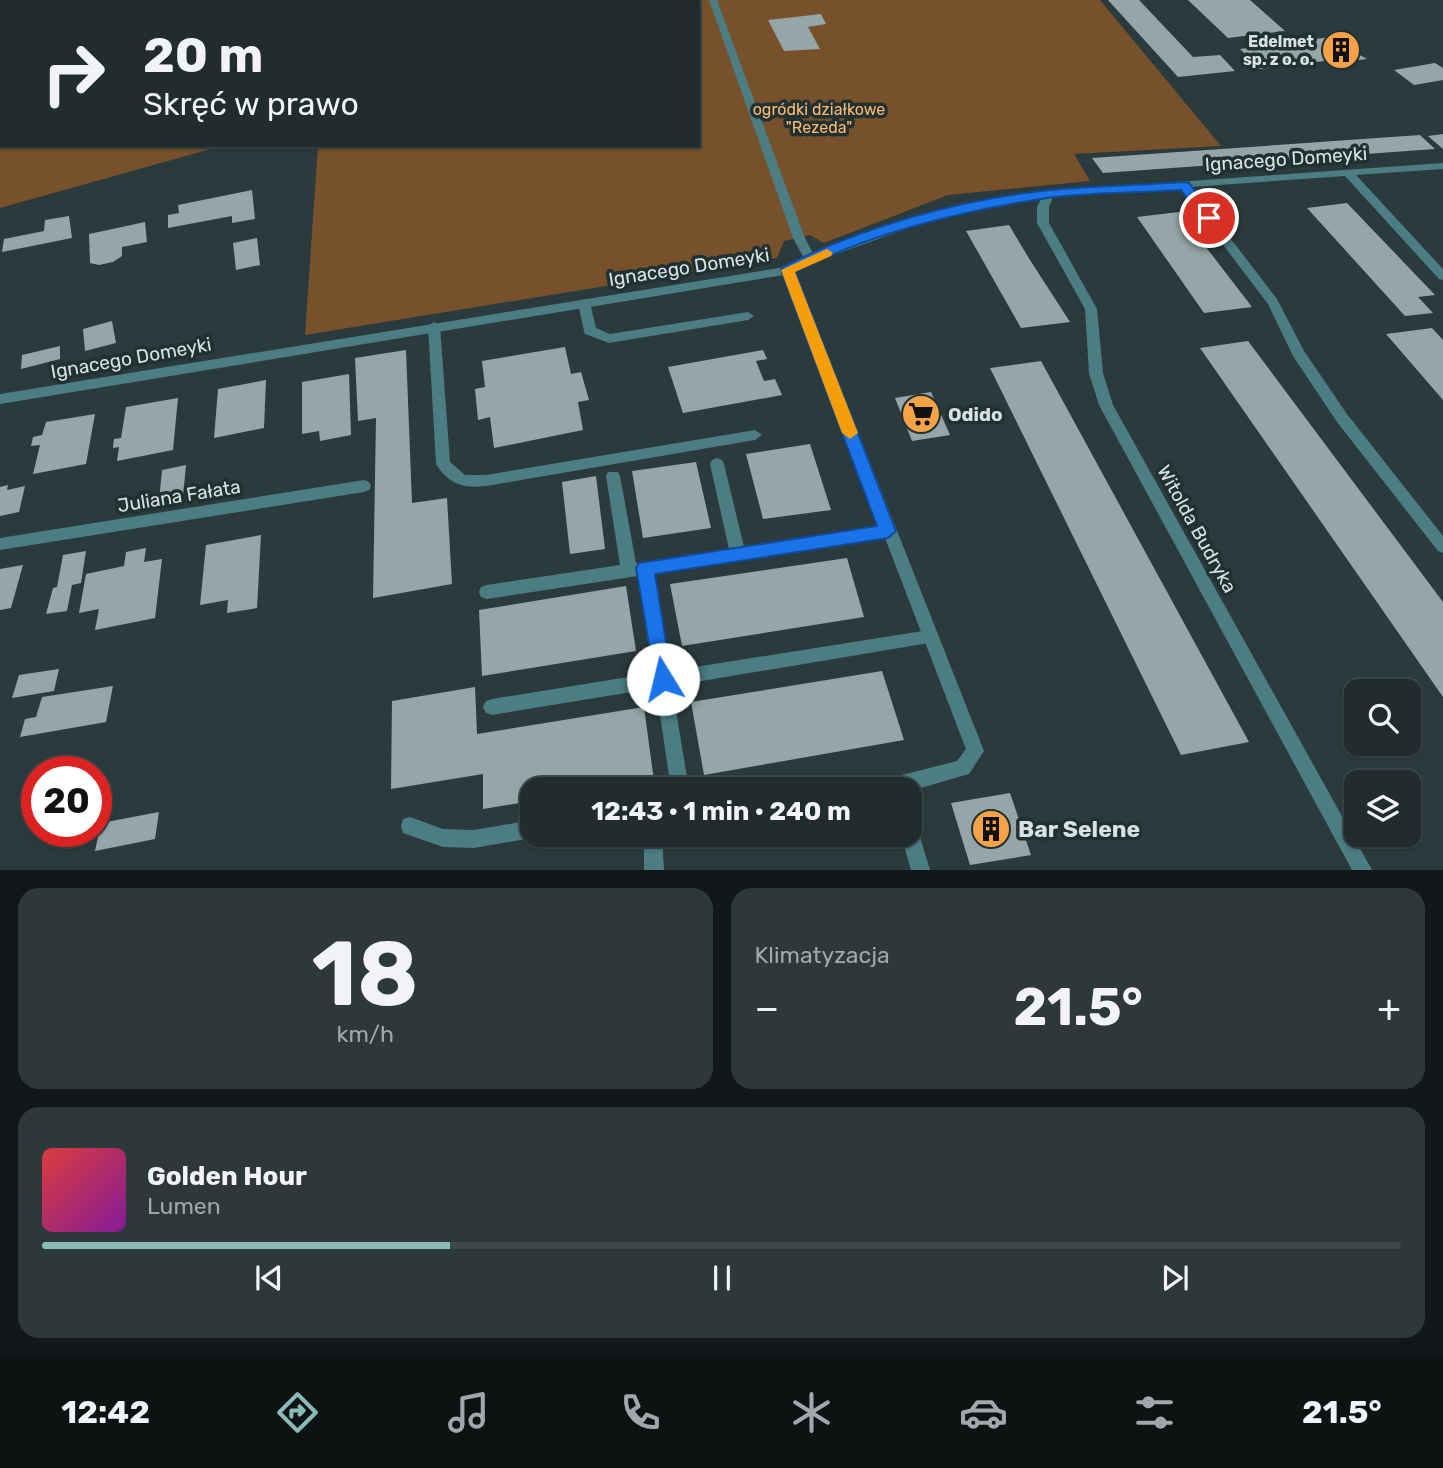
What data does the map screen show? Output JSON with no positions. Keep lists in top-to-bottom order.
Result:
{
  "streets": {
    "street": ["Ignacego Domeyki", "Juliana Fałata", "Witolda Budryka"]
  },
  "crossings": [
    ["Ignacego Domeyki", "Witolda Budryka"]
  ],
  "parks": ["ogródki działkowe \"Rezeda\""],
  "places": {
    "building": ["Edelmet sp. z o. o.", "Bar Selene"],
    "supermarket": ["Odido"]
  },
  "page": {
    "turn": ["20 m", "Skręć w prawo"],
    "limit": "20",
    "trip": "12:43 · 1 min · 240 m",
    "tile": [
      ["18", "km/h"],
      "Klimatyzacja"
    ],
    "heat": ["−", "21.5°", "+"],
    "song": ["Golden Hour", "Lumen"],
    "tabs": ["12:42", "21.5°"]
  }
}
